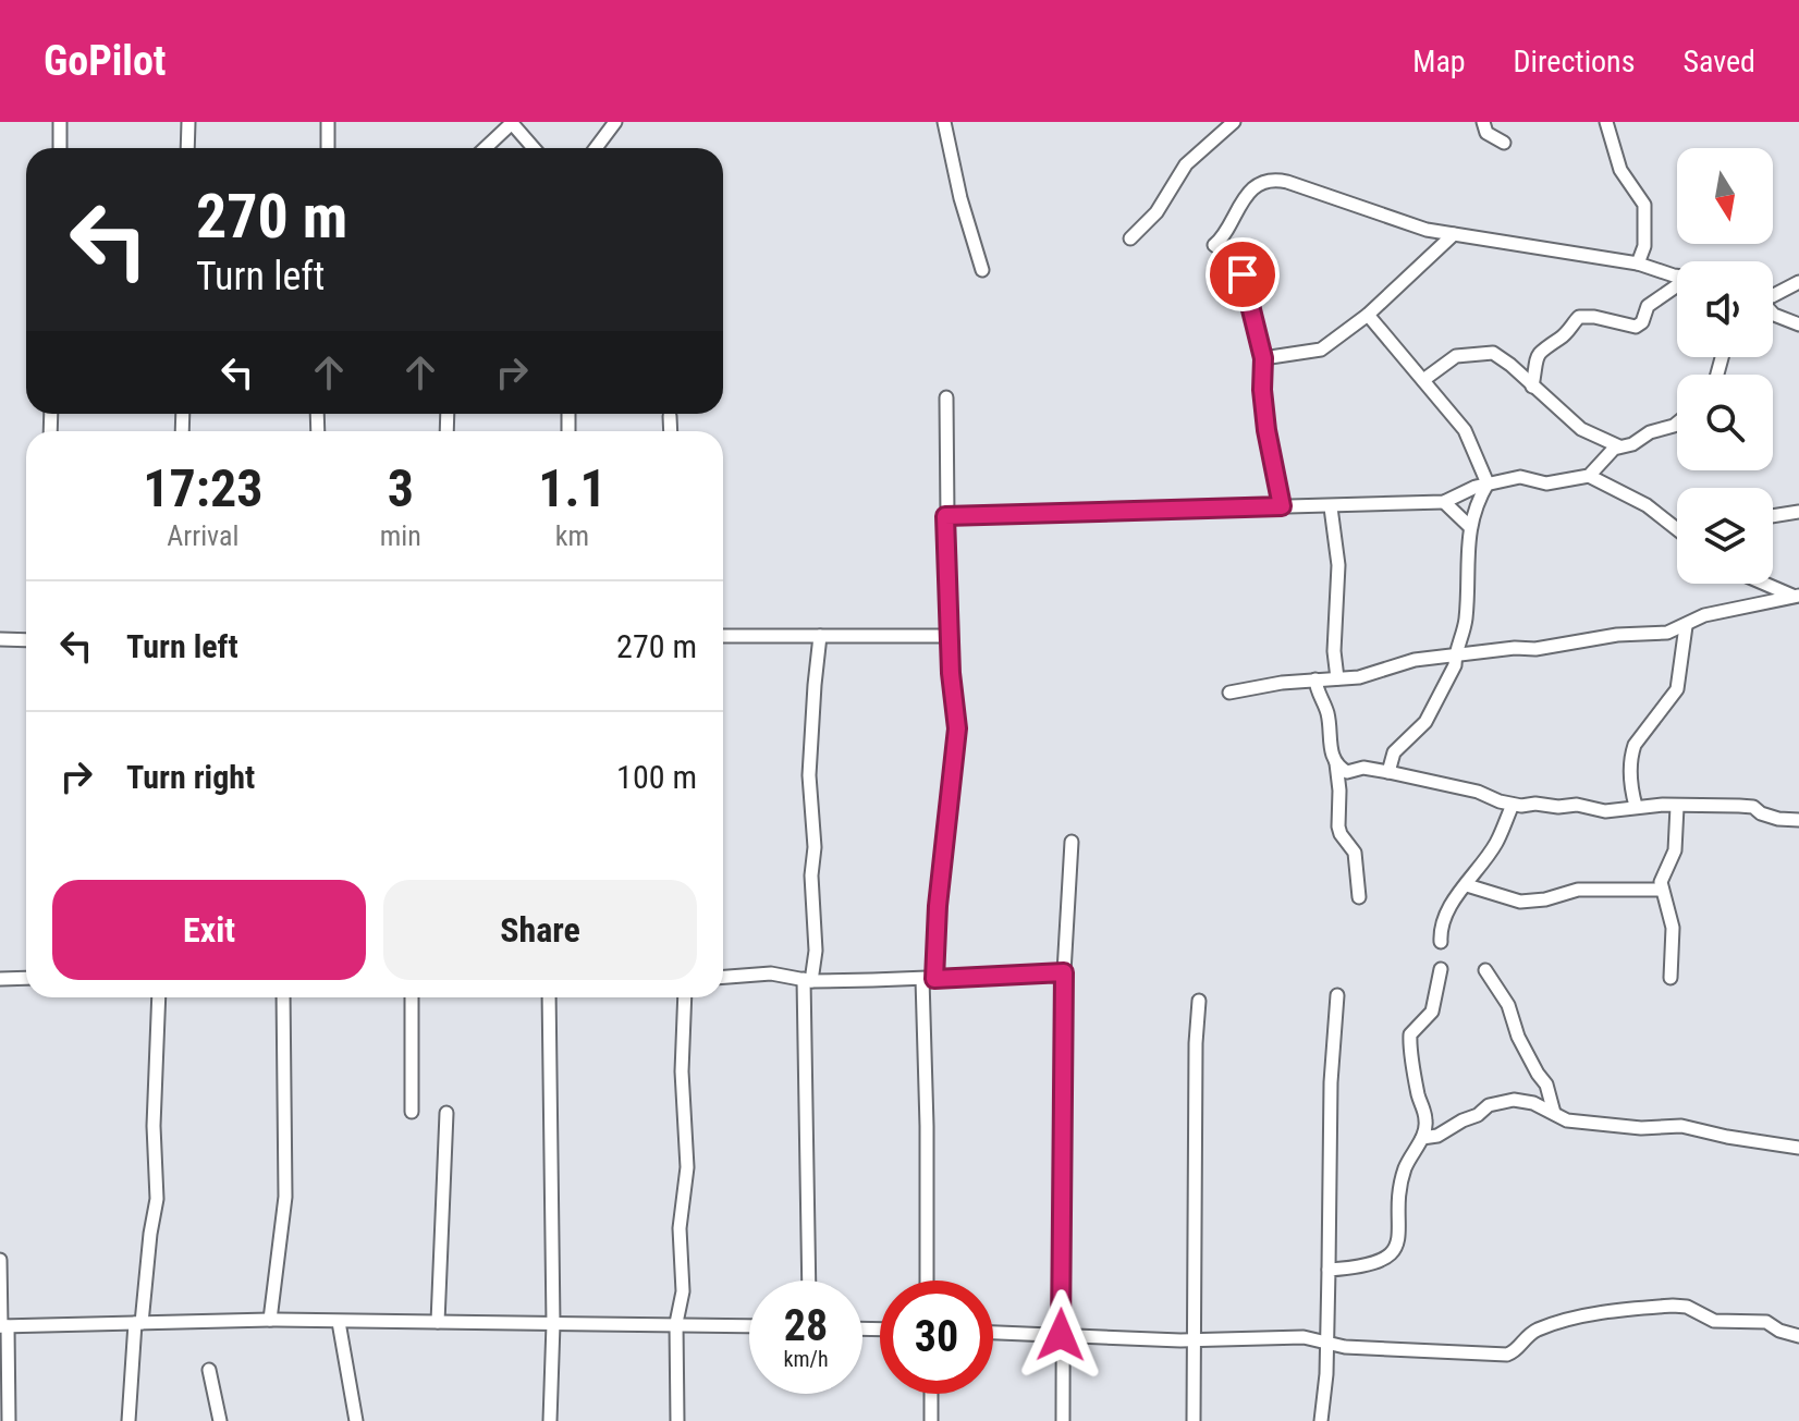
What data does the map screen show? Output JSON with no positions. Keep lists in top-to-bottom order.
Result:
{
  "north": "bottom",
  "page": {
    "header": "GoPilot",
    "nav": ["Map", "Directions", "Saved"],
    "turn": ["270 m", "Turn left"],
    "eta": [
      "17:23",
      "Arrival",
      "3",
      "min",
      "1.1",
      "km"
    ],
    "list": [
      {
        "name": "Turn left",
        "value": "270 m"
      },
      {
        "name": "Turn right",
        "value": "100 m"
      }
    ],
    "buttons": ["Exit", "Share"],
    "speed": "28 km/h",
    "limit": "30"
  }
}
